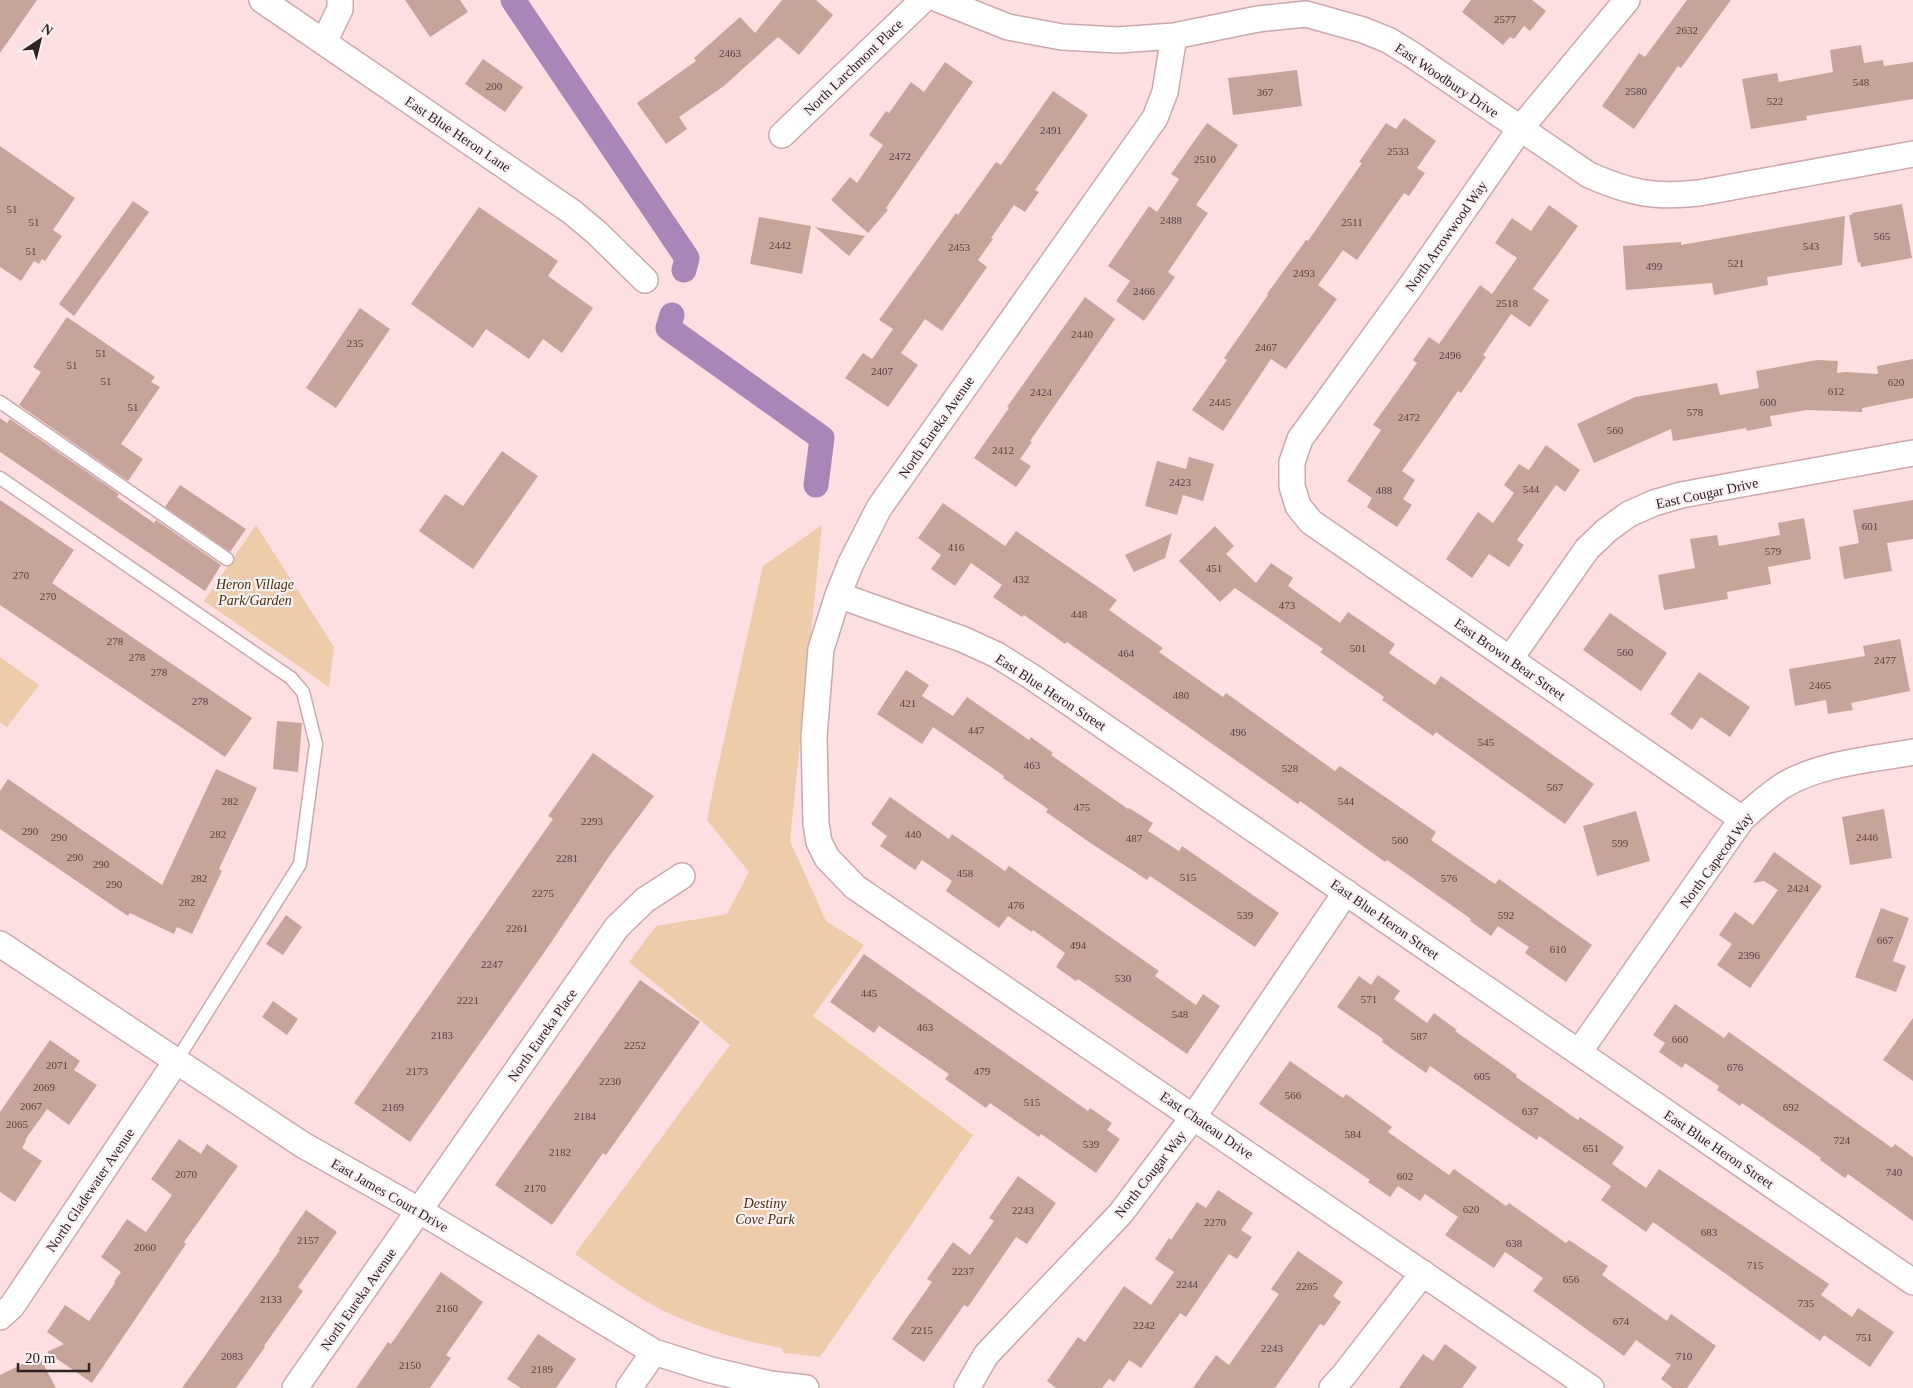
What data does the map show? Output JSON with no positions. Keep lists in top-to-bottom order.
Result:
{
  "streets": {
    "street": [
      "North Larchmont Place",
      "East Woodbury Drive",
      "East Blue Heron Lane",
      "North Arrowwood Way",
      "North Eureka Avenue",
      "East Cougar Drive",
      "East Brown Bear Street",
      "East Blue Heron Street",
      "North Capecod Way",
      "North Eureka Place",
      "East Chateau Drive",
      "North Cougar Way",
      "North Gladewater Avenue",
      "East James Court Drive"
    ]
  },
  "crossings": [
    ["East Woodbury Drive", "North Arrowwood Way"],
    ["East Woodbury Drive", "North Eureka Avenue"],
    ["North Arrowwood Way", "East Brown Bear Street"],
    ["North Eureka Avenue", "East Blue Heron Street"],
    ["North Eureka Avenue", "North Eureka Place"],
    ["North Eureka Avenue", "East Chateau Drive"],
    ["North Eureka Avenue", "East James Court Drive"],
    ["East Cougar Drive", "East Brown Bear Street"],
    ["East Brown Bear Street", "North Capecod Way"],
    ["East Blue Heron Street", "North Capecod Way"],
    ["East Blue Heron Street", "North Cougar Way"],
    ["North Eureka Place", "East James Court Drive"],
    ["East Chateau Drive", "North Cougar Way"],
    ["North Gladewater Avenue", "East James Court Drive"]
  ],
  "parks": ["Heron Village Park/Garden", "Destiny Cove Park"],
  "house_numbers": [
    "2577",
    "2632",
    "2463",
    "548",
    "200",
    "2580",
    "367",
    "522",
    "2491",
    "2533",
    "2472",
    "2510",
    "51",
    "2488",
    "51",
    "2511",
    "565",
    "2442",
    "543",
    "2453",
    "51",
    "521",
    "499",
    "2493",
    "2466",
    "2518",
    "2440",
    "235",
    "2467",
    "51",
    "2496",
    "51",
    "2407",
    "51",
    "620",
    "612",
    "2424",
    "2445",
    "600",
    "51",
    "578",
    "2472",
    "560",
    "2412",
    "2423",
    "544",
    "488",
    "601",
    "416",
    "579",
    "451",
    "270",
    "432",
    "270",
    "473",
    "448",
    "278",
    "501",
    "560",
    "464",
    "278",
    "2477",
    "278",
    "2465",
    "480",
    "278",
    "421",
    "447",
    "496",
    "545",
    "463",
    "528",
    "567",
    "282",
    "544",
    "475",
    "2293",
    "290",
    "282",
    "440",
    "290",
    "2446",
    "487",
    "560",
    "599",
    "290",
    "2281",
    "290",
    "458",
    "515",
    "282",
    "576",
    "290",
    "2424",
    "2275",
    "282",
    "476",
    "539",
    "592",
    "2261",
    "667",
    "494",
    "610",
    "2396",
    "2247",
    "530",
    "445",
    "571",
    "2221",
    "548",
    "463",
    "2183",
    "587",
    "660",
    "2252",
    "2071",
    "676",
    "2173",
    "479",
    "605",
    "2230",
    "2069",
    "566",
    "515",
    "2067",
    "2169",
    "692",
    "637",
    "2184",
    "2065",
    "584",
    "724",
    "539",
    "651",
    "2182",
    "740",
    "2070",
    "602",
    "2170",
    "620",
    "2243",
    "2270",
    "683",
    "2157",
    "638",
    "2060",
    "715",
    "2237",
    "656",
    "2244",
    "2265",
    "2133",
    "735",
    "2160",
    "674",
    "2242",
    "2215",
    "751",
    "2243",
    "2083",
    "710",
    "2150",
    "2189"
  ],
  "scale_bar": "20 m",
  "north": "top right"
}
